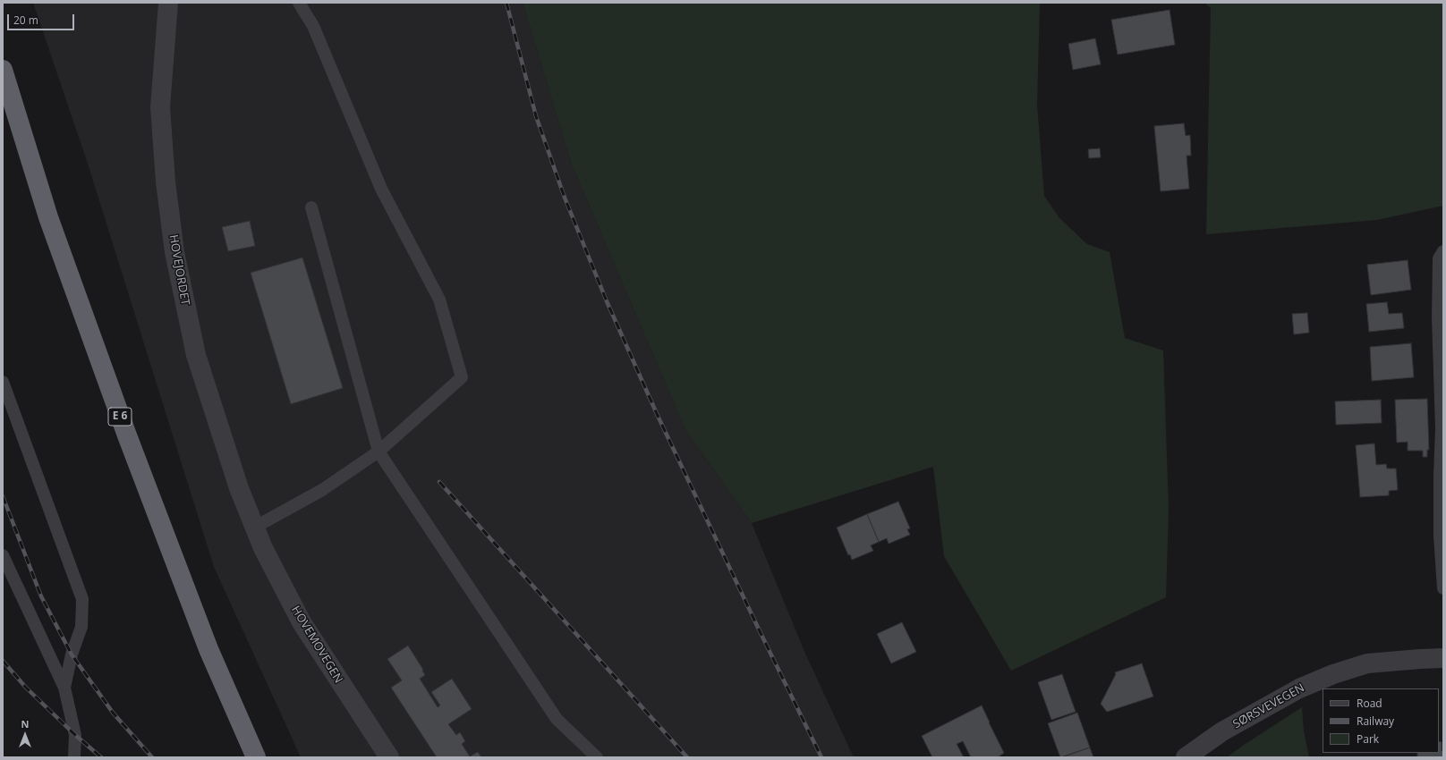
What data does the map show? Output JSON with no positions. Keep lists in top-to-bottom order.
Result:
{
  "streets": {
    "highway": ["E 6"],
    "street": ["HOVEJORDET", "HOVEMOVEGEN", "SØRSVEVEGEN"]
  },
  "crossings": [
    ["HOVEJORDET", "HOVEMOVEGEN"]
  ],
  "legend": ["Road", "Railway", "Park"],
  "scale_bar": "20 m",
  "north": "top"
}
